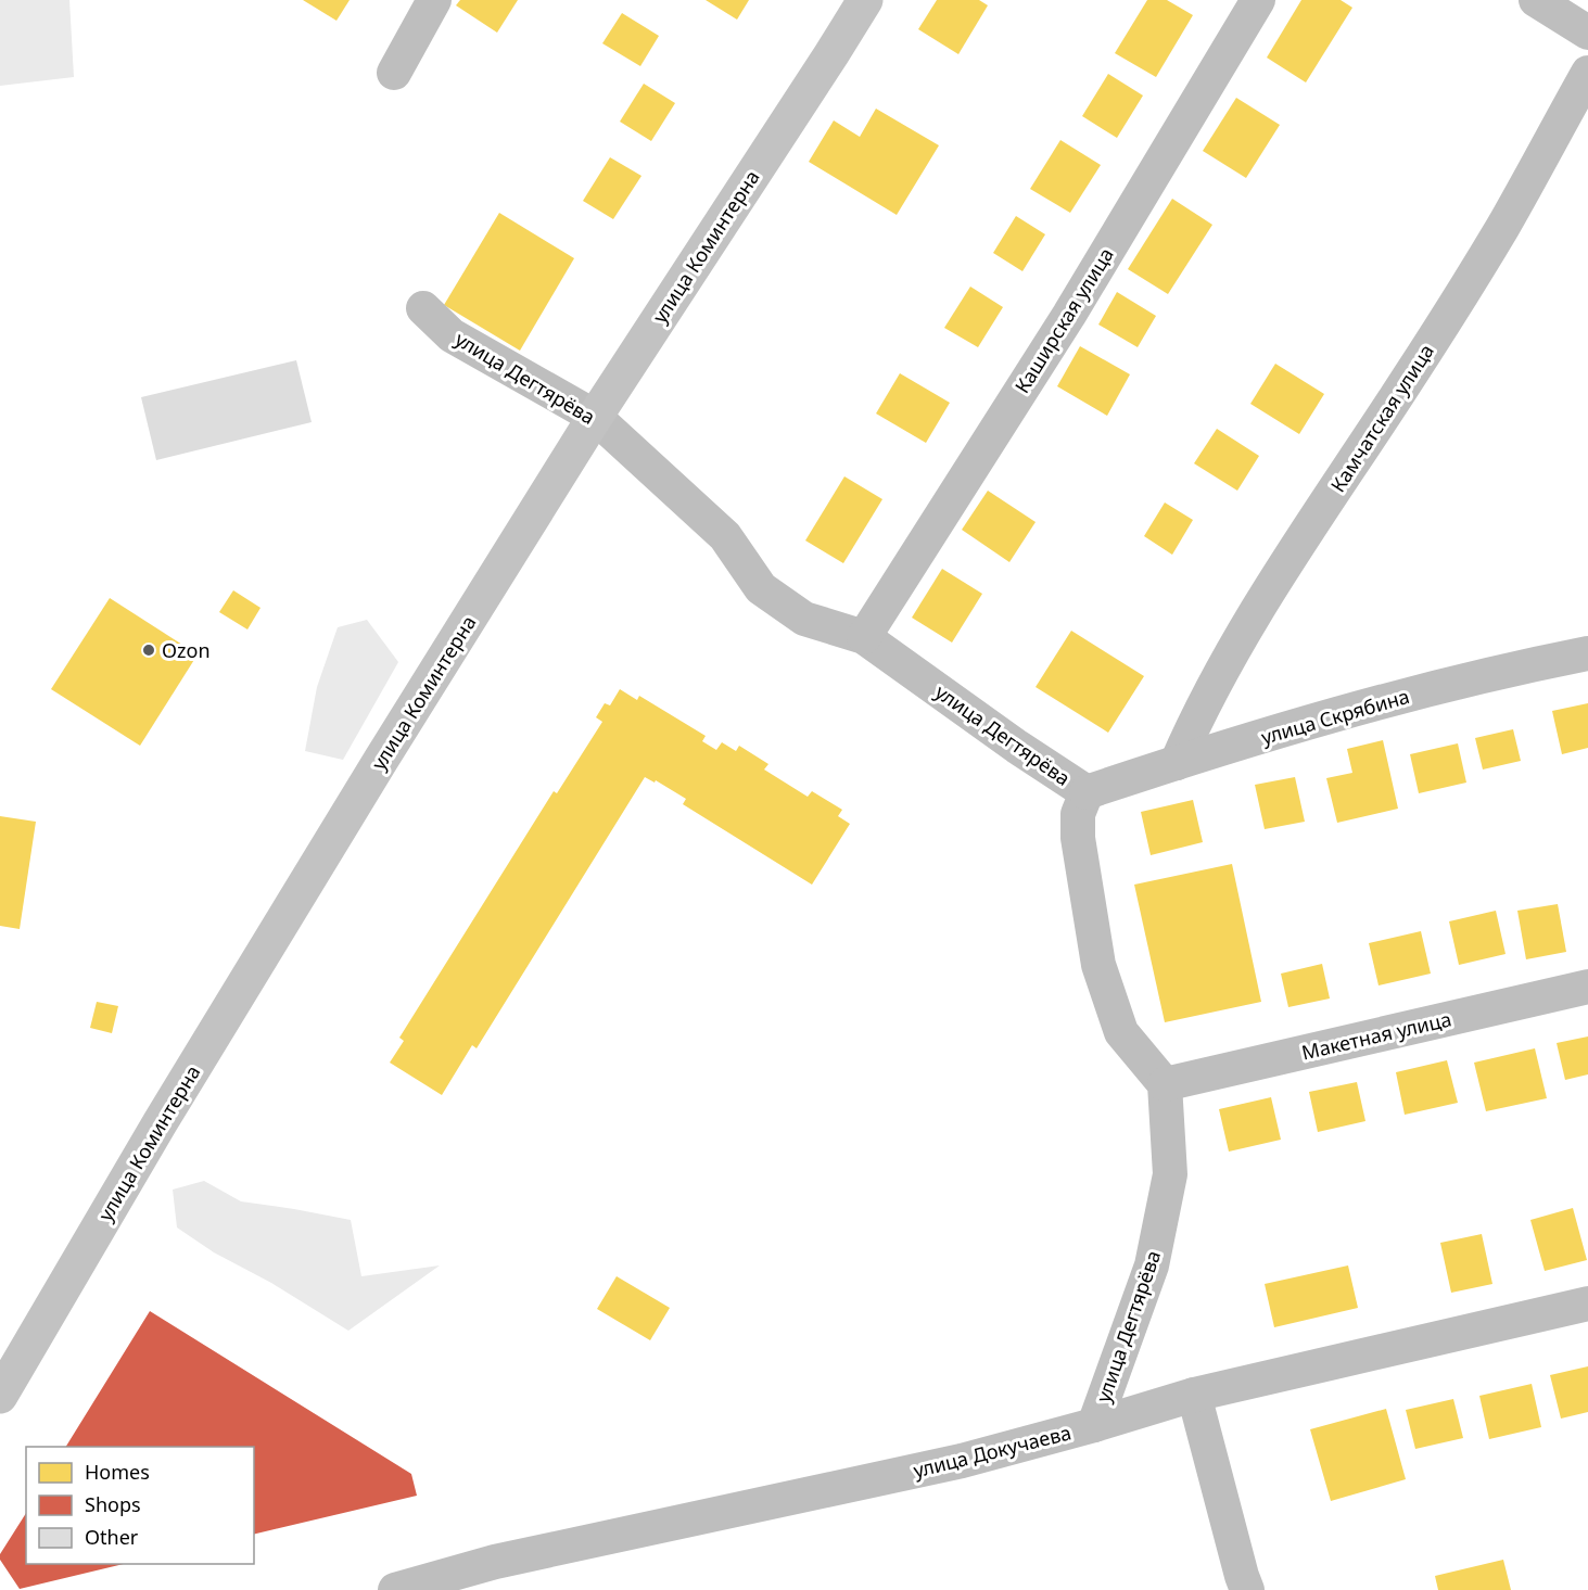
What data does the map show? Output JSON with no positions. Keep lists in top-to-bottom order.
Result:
{
  "streets": {
    "street": [
      "улица Коминтерна",
      "Каширская улица",
      "улица Дегтярёва",
      "Камчатская улица",
      "улица Скрябина",
      "Макетная улица",
      "улица Докучаева"
    ]
  },
  "crossings": [
    ["улица Коминтерна", "улица Дегтярёва"],
    ["Каширская улица", "улица Дегтярёва"],
    ["улица Дегтярёва", "улица Скрябина"],
    ["улица Дегтярёва", "Макетная улица"],
    ["улица Дегтярёва", "улица Докучаева"],
    ["Камчатская улица", "улица Скрябина"]
  ],
  "places": ["Ozon"],
  "legend": ["Homes", "Shops", "Other"]
}
